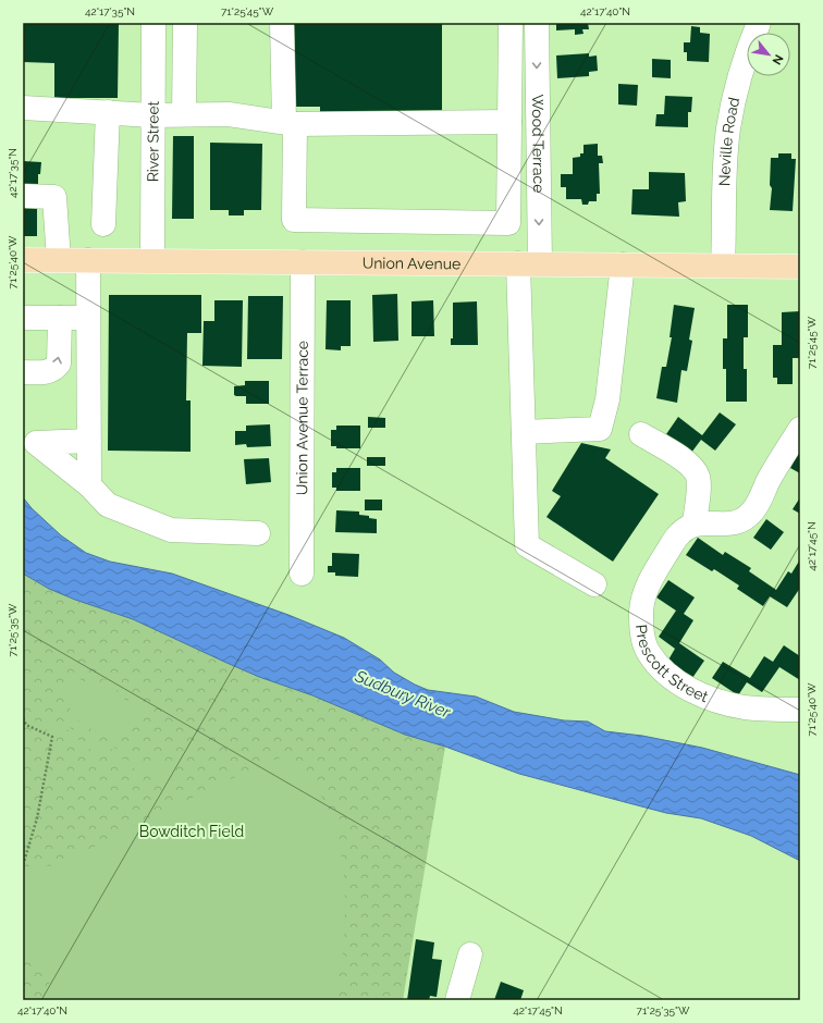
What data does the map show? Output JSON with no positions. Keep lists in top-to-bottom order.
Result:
{
  "streets": {
    "main road": ["Union Avenue"],
    "street": [
      "River Street",
      "Neville Road",
      "Wood Terrace",
      "Union Avenue Terrace",
      "Prescott Street"
    ]
  },
  "crossings": [
    ["River Street", "Union Avenue"],
    ["Neville Road", "Union Avenue"],
    ["Wood Terrace", "Union Avenue"],
    ["Union Avenue", "Union Avenue Terrace"]
  ],
  "water": ["Sudbury River"],
  "parks": ["Bowditch Field"],
  "north": "bottom right",
  "coordinates": [
    "42°17'35\"N",
    "71°25'45\"W",
    "42°17'40\"N",
    "71°25'40\"W",
    "42°17'45\"N",
    "71°25'35\"W"
  ]
}
